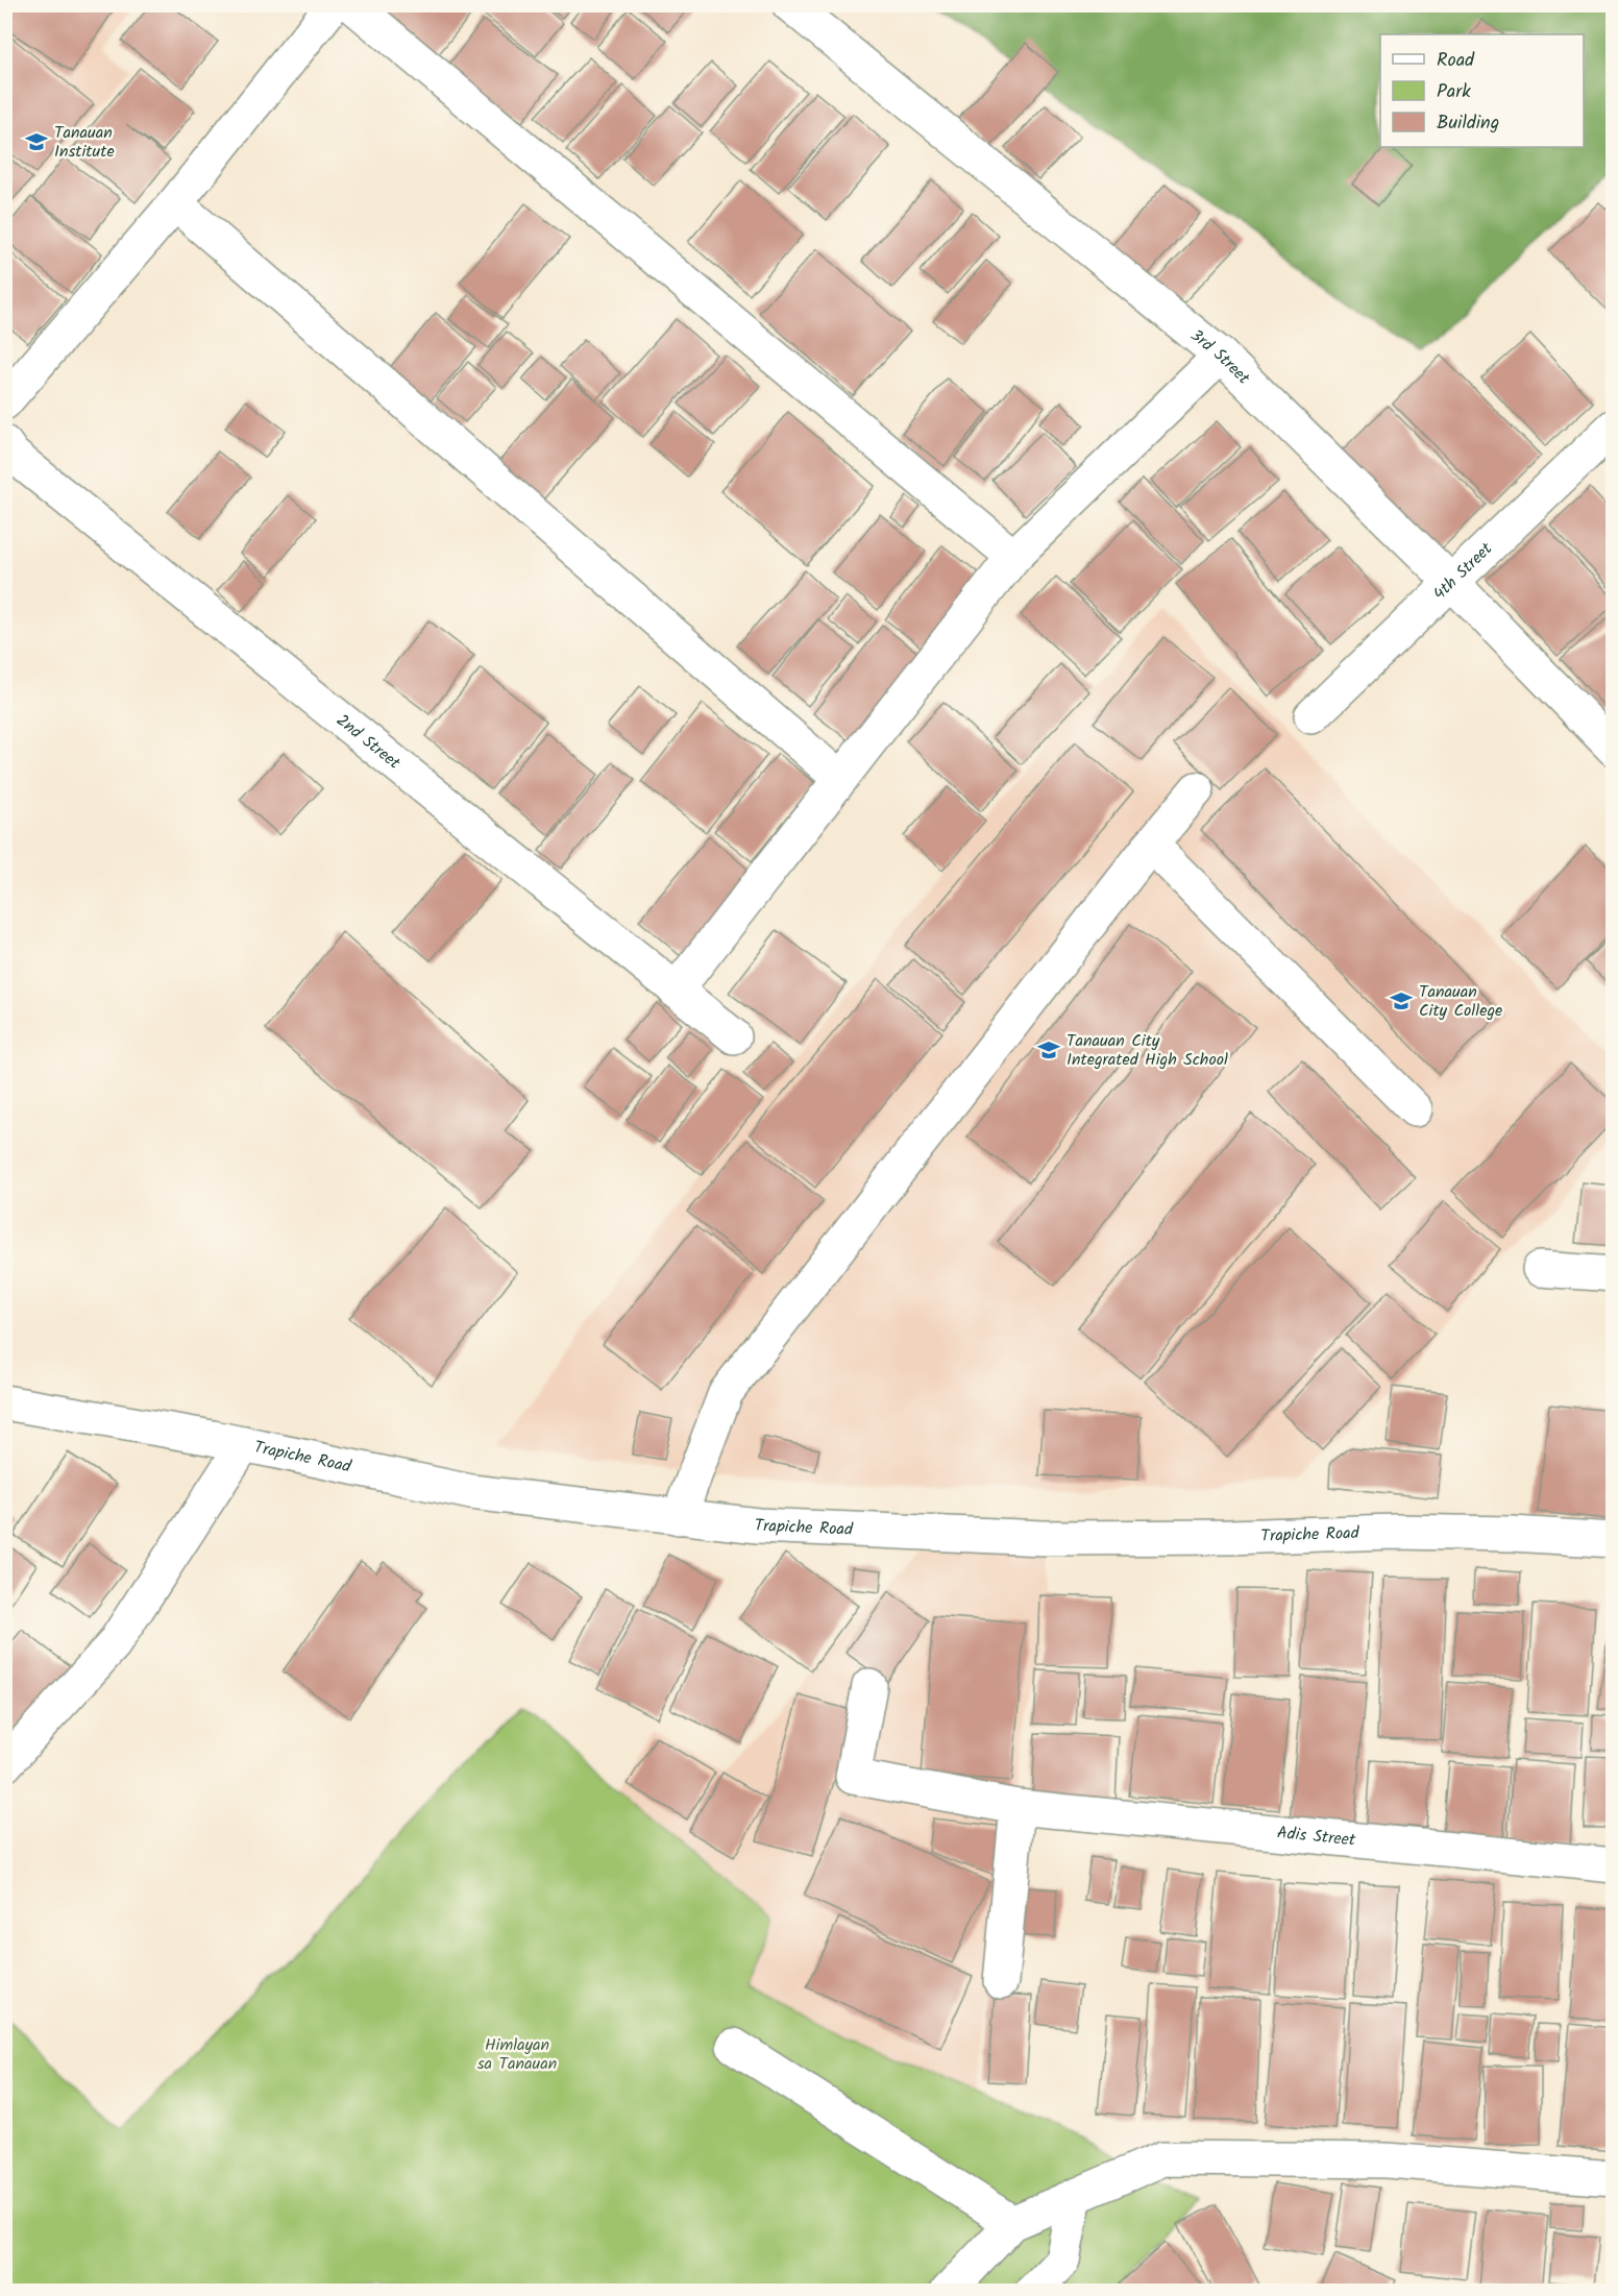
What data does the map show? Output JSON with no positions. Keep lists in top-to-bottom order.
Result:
{
  "streets": {
    "street": [
      "3rd Street",
      "4th Street",
      "2nd Street",
      "Trapiche Road",
      "Adis Street"
    ]
  },
  "crossings": [
    ["3rd Street", "4th Street"]
  ],
  "parks": ["Himlayan sa Tanauan"],
  "places": {
    "school or university": ["Tanauan Institute", "Tanauan City College", "Tanauan City Integrated High School"]
  },
  "legend": ["Road", "Park", "Building"]
}
